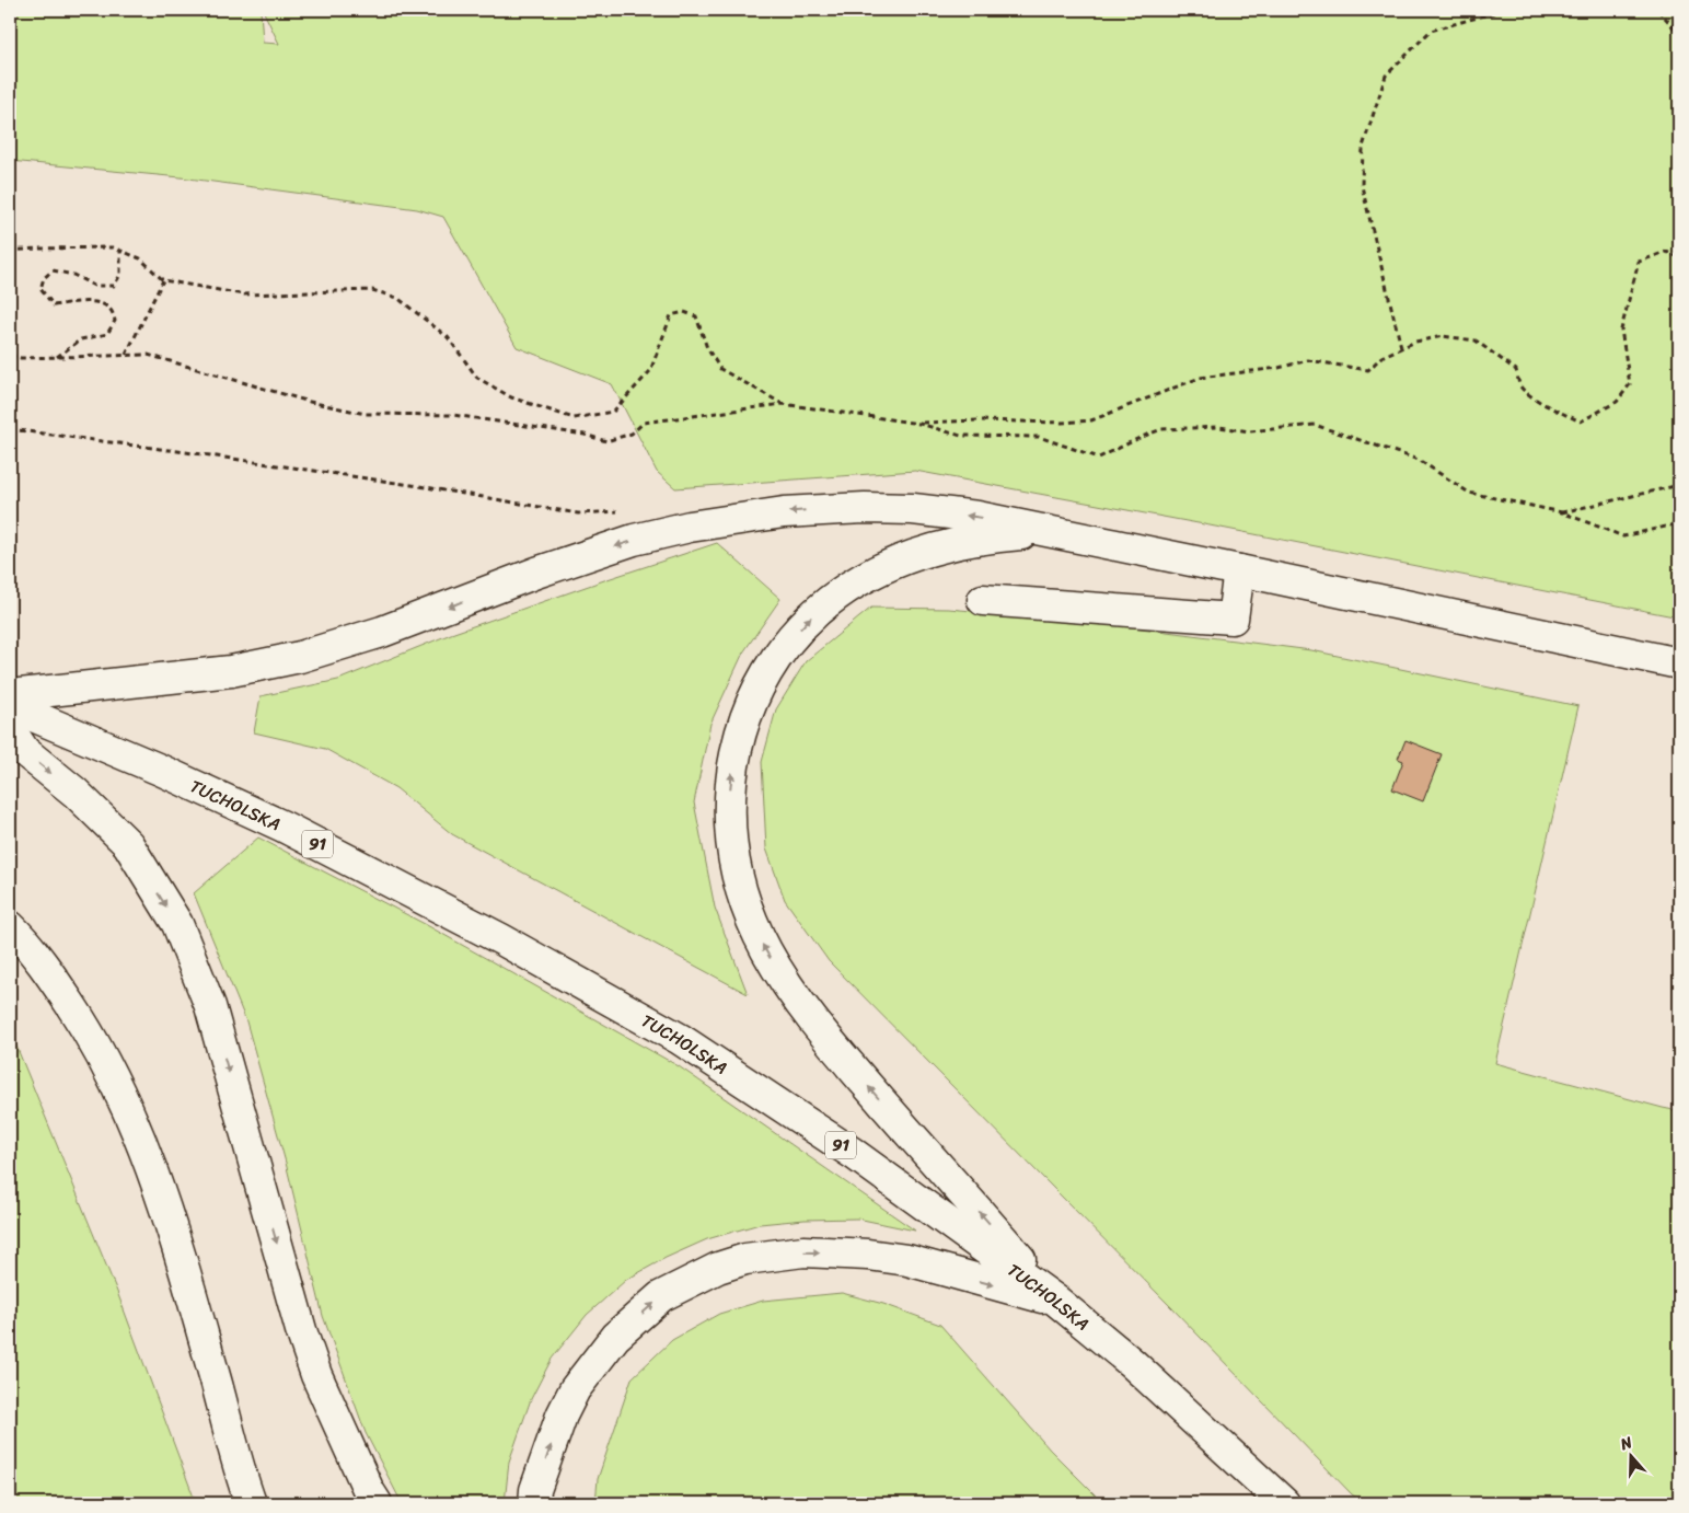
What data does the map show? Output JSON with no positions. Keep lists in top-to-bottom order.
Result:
{
  "streets": {
    "main road": ["TUCHOLSKA", "91"]
  },
  "north": "top"
}
